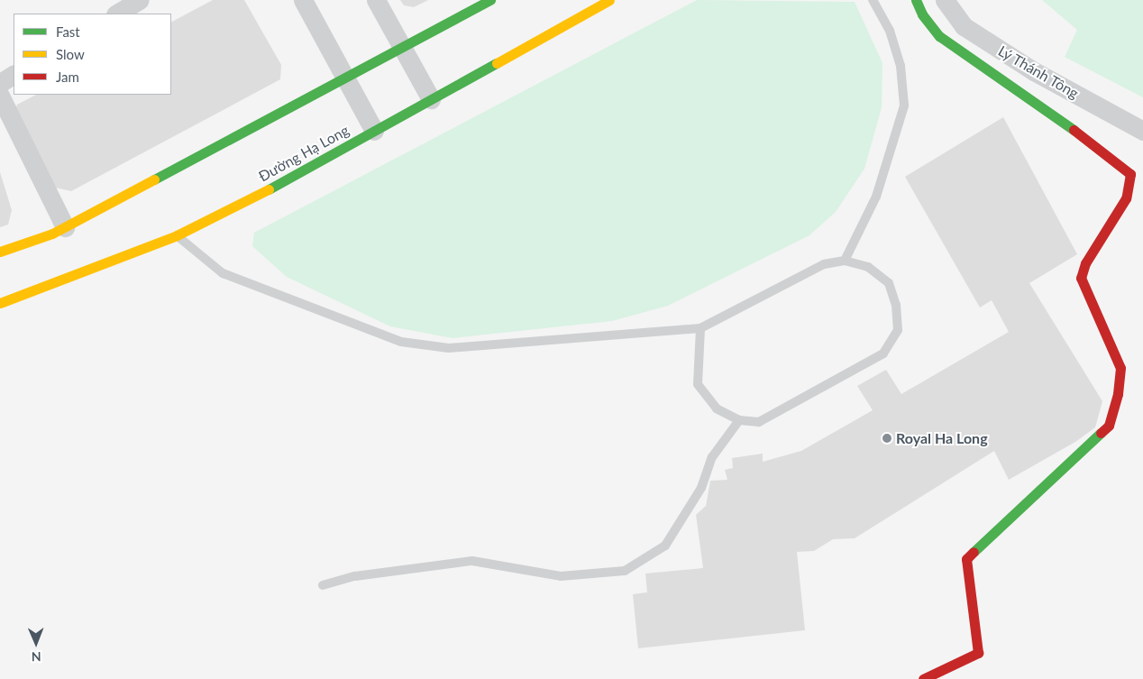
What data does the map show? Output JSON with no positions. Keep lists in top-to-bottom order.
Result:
{
  "streets": {
    "street": ["Lý Thánh Tông", "Đường Hạ Long"]
  },
  "places": ["Royal Ha Long"],
  "legend": ["Fast", "Slow", "Jam"],
  "north": "bottom"
}
